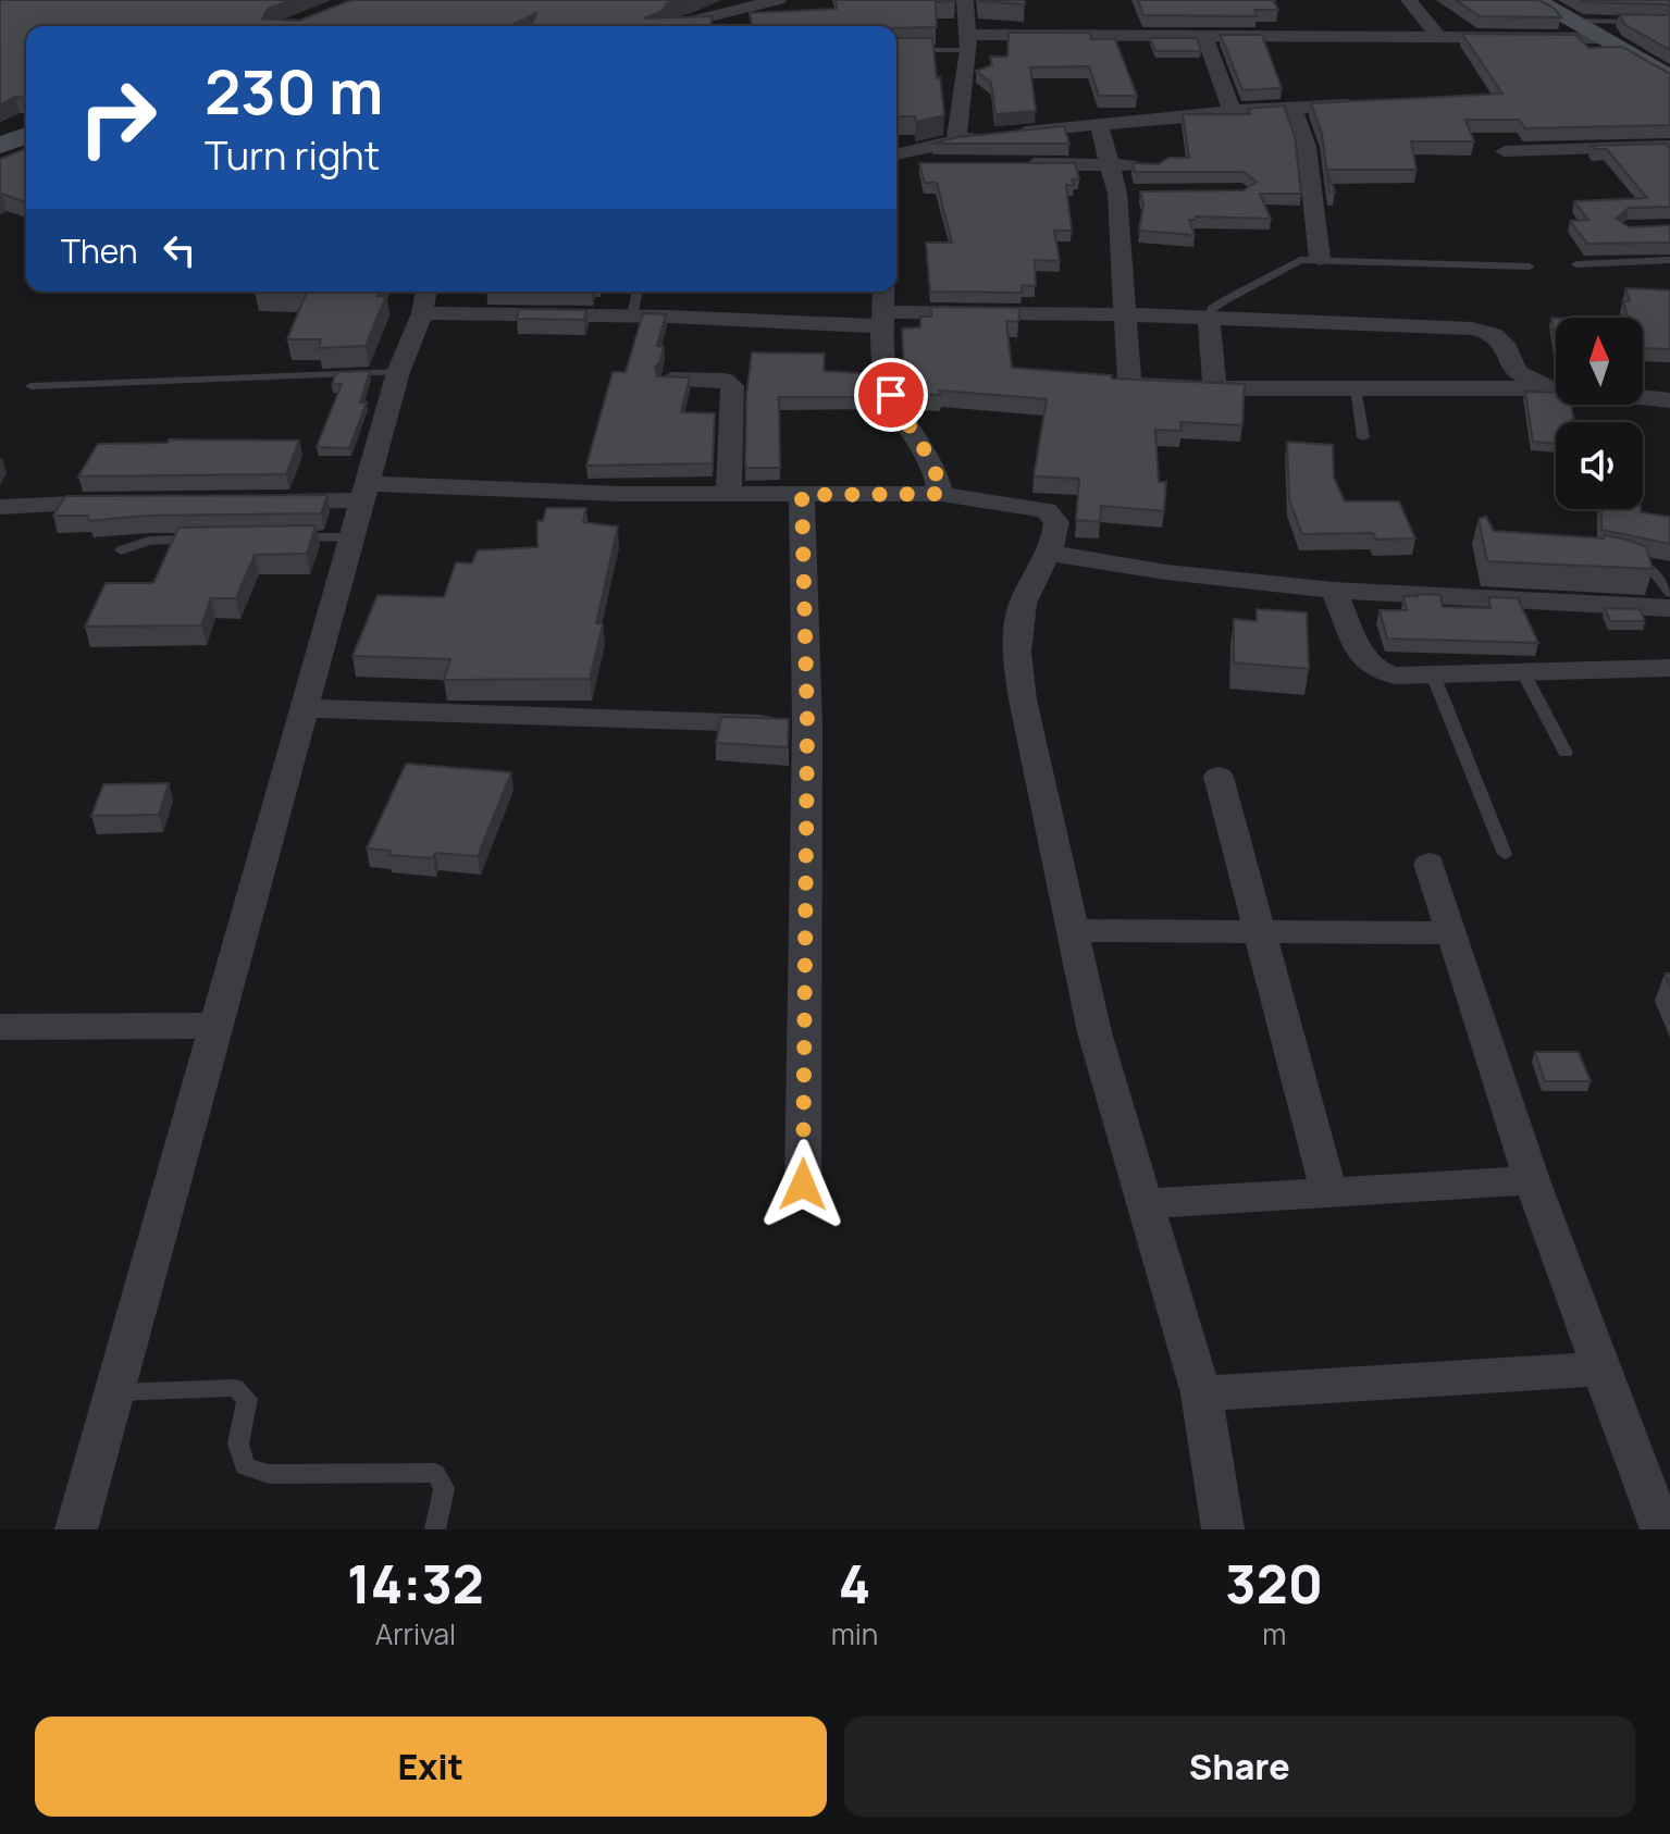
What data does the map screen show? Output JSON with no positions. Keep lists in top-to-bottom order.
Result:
{
  "north": "top",
  "page": {
    "turn": ["230 m", "Turn right"],
    "then": "Then",
    "eta": [
      "14:32",
      "Arrival",
      "4",
      "min",
      "320",
      "m"
    ],
    "buttons": ["Exit", "Share"]
  }
}
